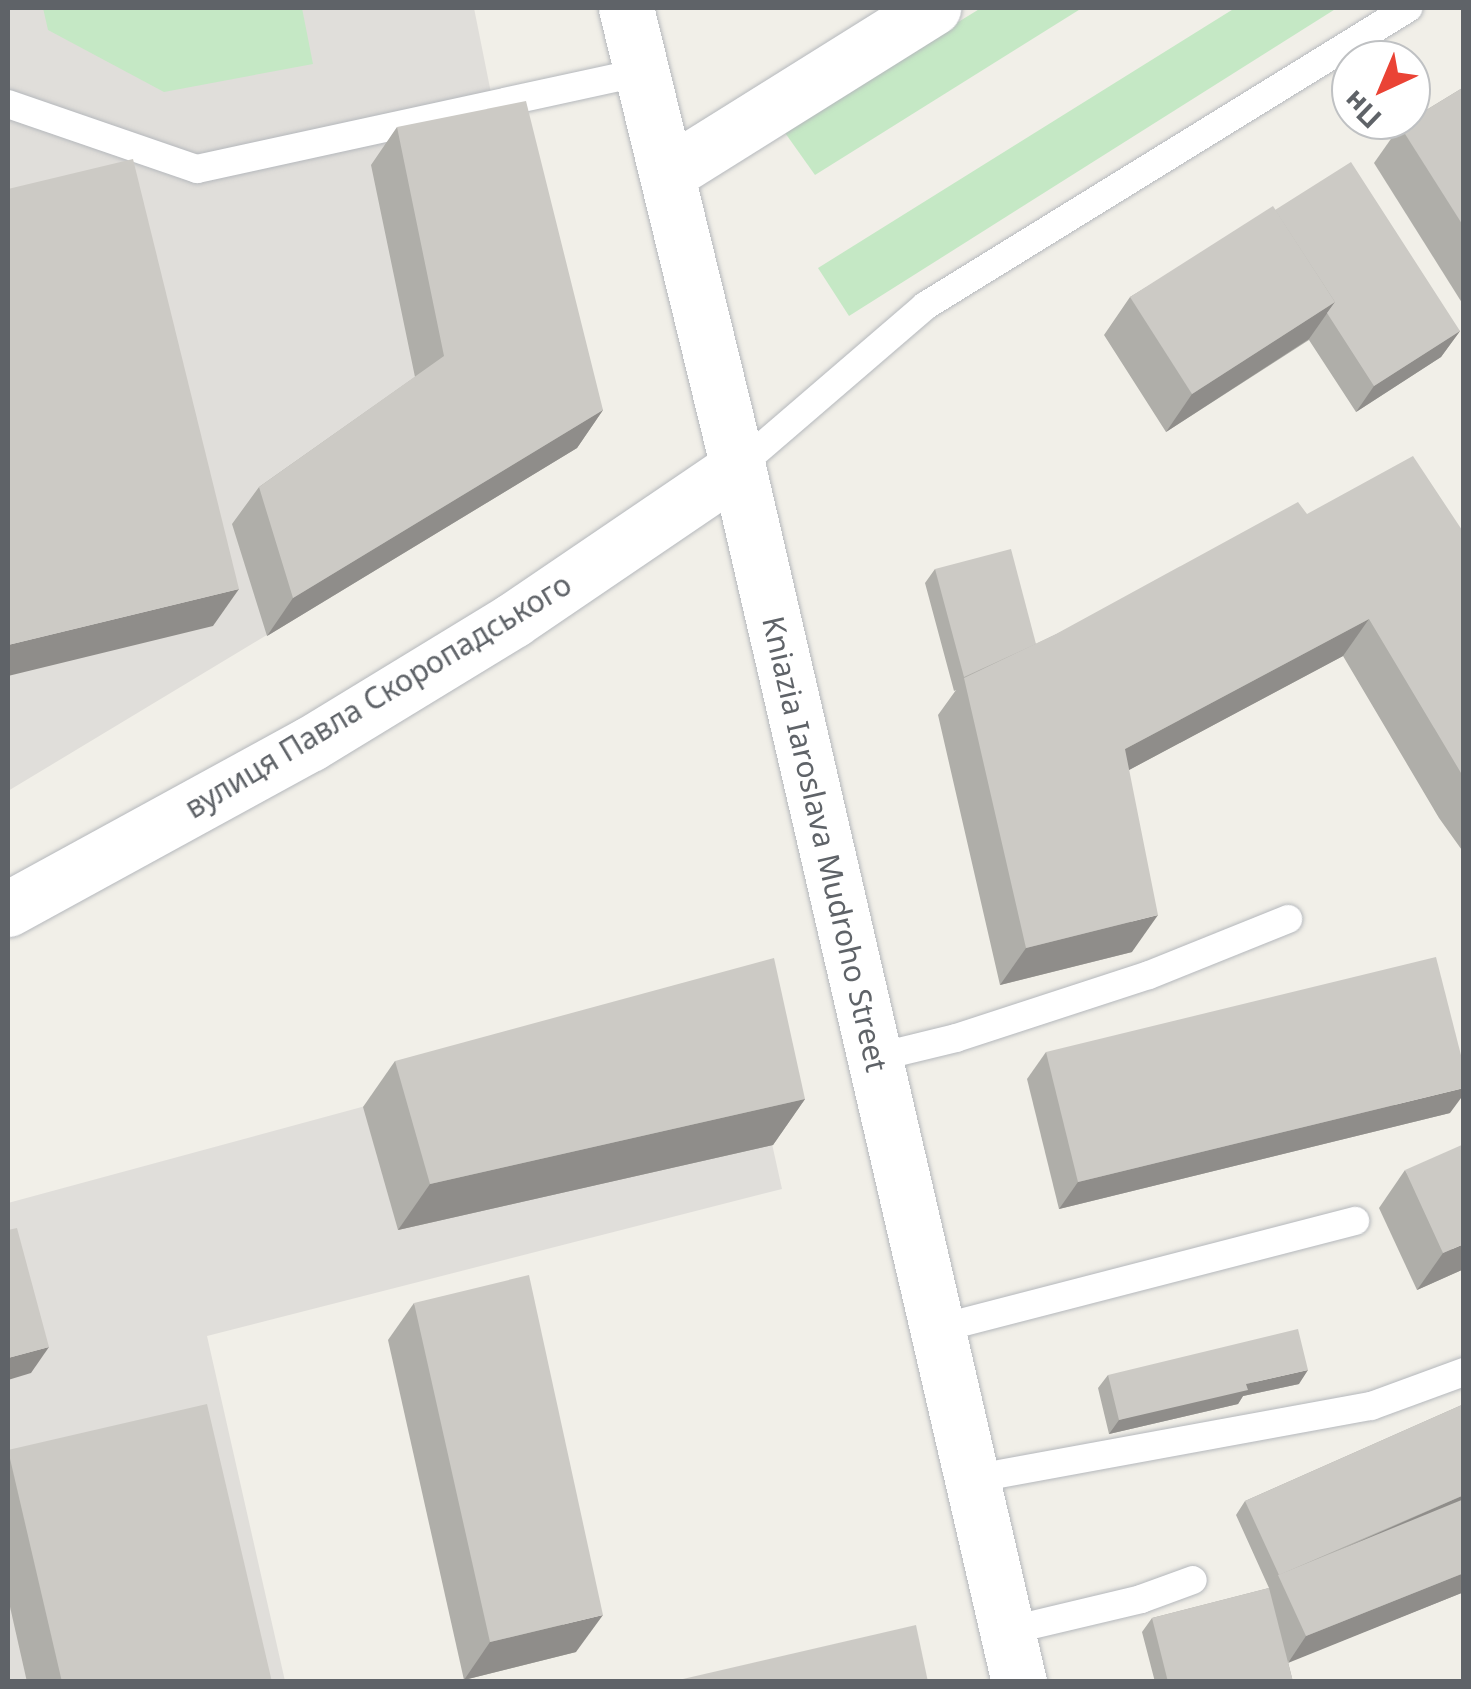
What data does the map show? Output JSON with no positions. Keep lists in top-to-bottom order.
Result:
{
  "streets": {
    "main road": ["вулиця Павла Скоропадського", "Kniazia Iaroslava Mudroho Street"]
  },
  "crossings": [
    ["вулиця Павла Скоропадського", "Kniazia Iaroslava Mudroho Street"]
  ],
  "north": "bottom left"
}
